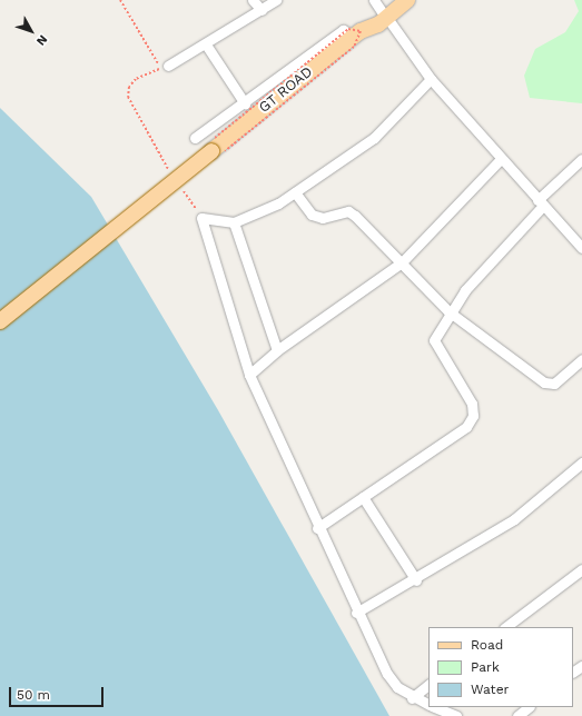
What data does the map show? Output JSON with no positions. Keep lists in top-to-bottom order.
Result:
{
  "streets": {
    "main road": ["GT ROAD"]
  },
  "legend": ["Road", "Park", "Water"],
  "scale_bar": "50 m",
  "north": "bottom right"
}
